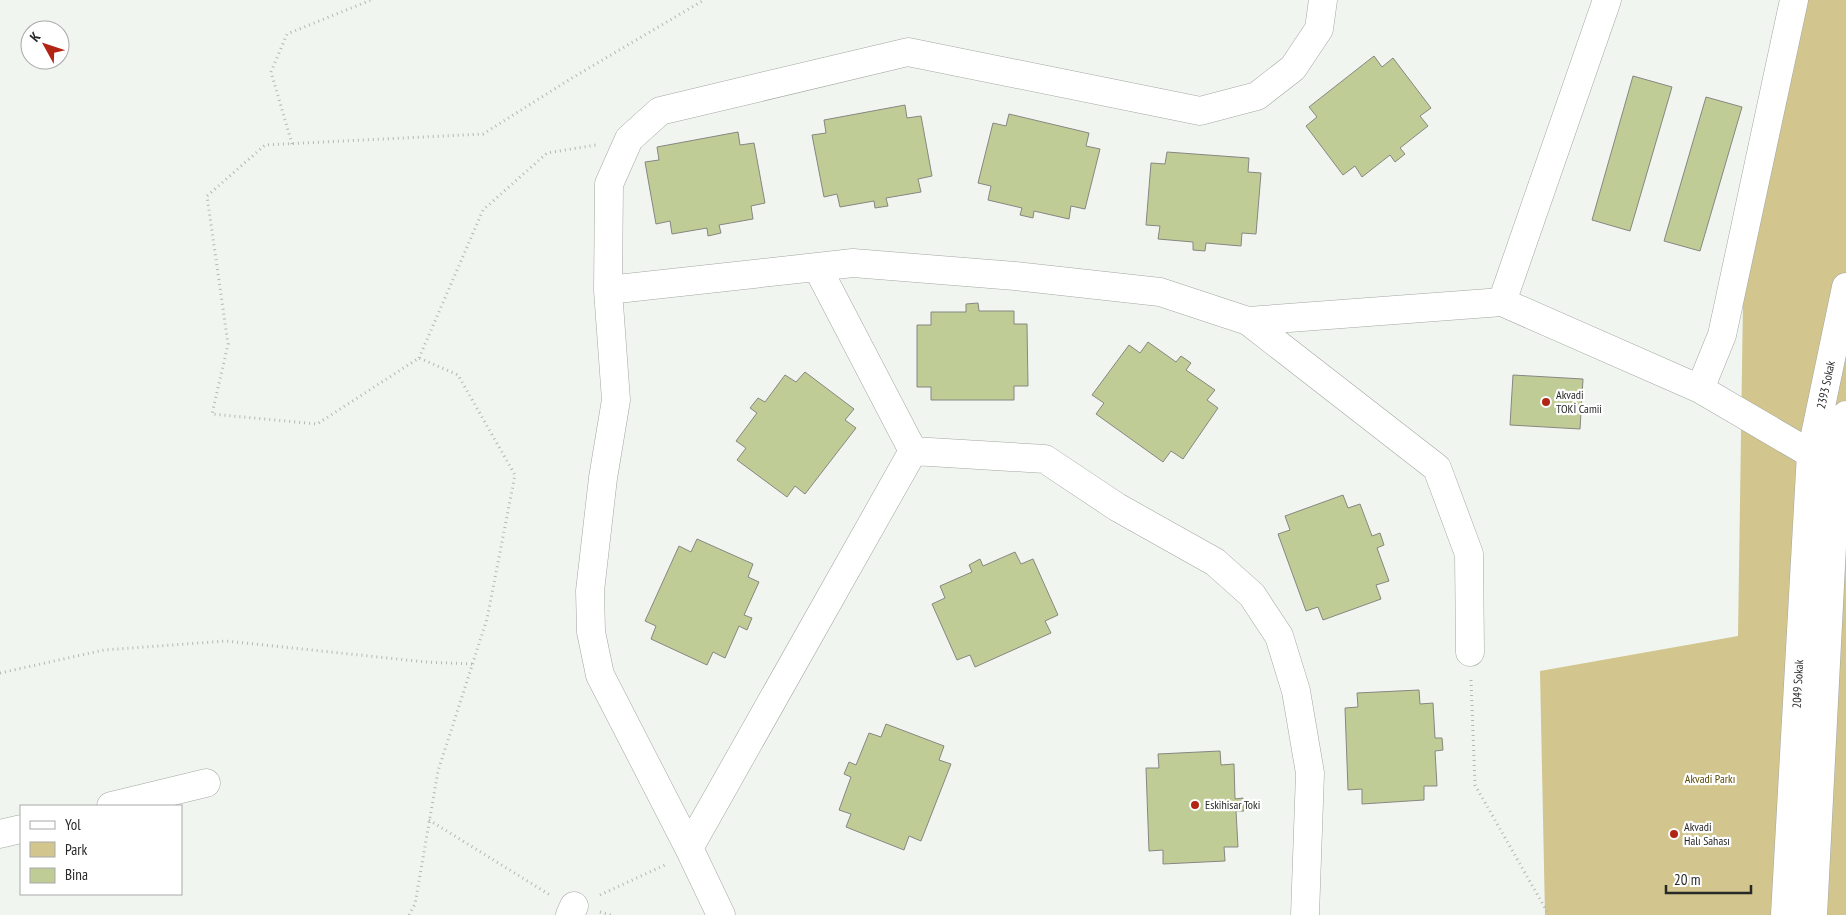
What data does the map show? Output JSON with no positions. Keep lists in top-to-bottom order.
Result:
{
  "streets": {
    "street": ["2393 Sokak", "2049 Sokak"]
  },
  "crossings": [
    ["2393 Sokak", "2049 Sokak"]
  ],
  "parks": ["Akvadi Parkı"],
  "places": ["Akvadi TOKİ Camii", "Eskihisar Toki", "Akvadi Halı Sahası"],
  "legend": ["Yol", "Park", "Bina"],
  "scale_bar": "20 m",
  "north": "top left"
}
